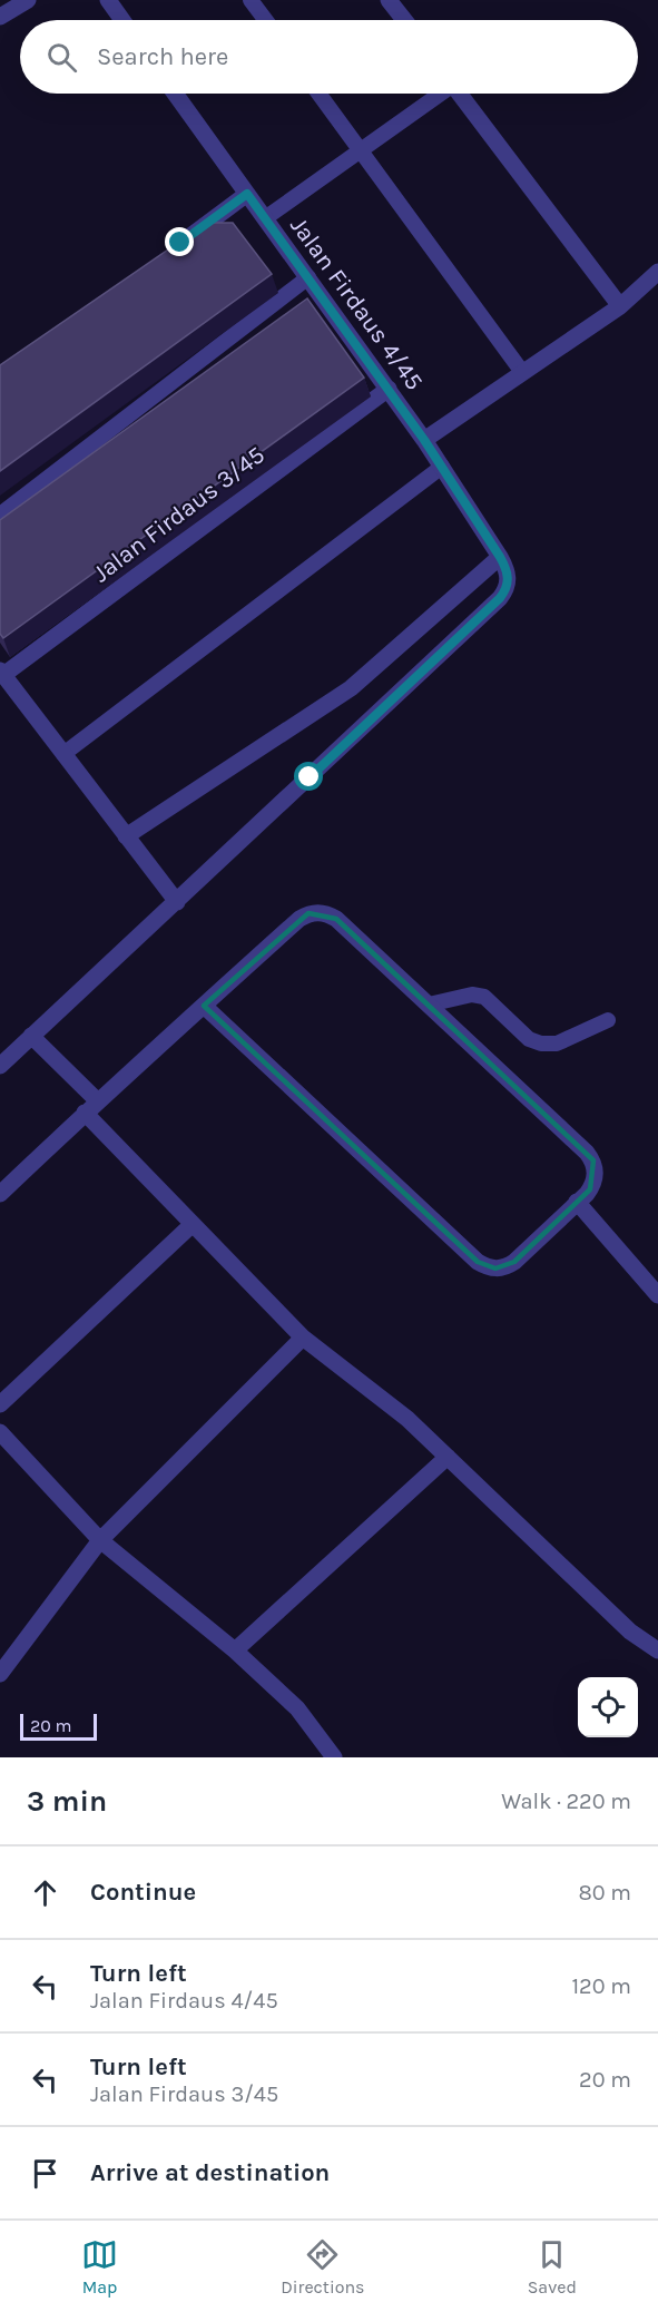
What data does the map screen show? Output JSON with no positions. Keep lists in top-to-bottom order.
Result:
{
  "streets": {
    "street": ["Jalan Firdaus 4/45", "Jalan Firdaus 3/45"]
  },
  "crossings": [
    ["Jalan Firdaus 4/45", "Jalan Firdaus 3/45"]
  ],
  "scale_bar": "20 m",
  "page": {
    "search": "Search here",
    "scale": "20 m",
    "heading": ["3 min", "Walk · 220 m"],
    "list": [
      ["Continue", "80 m"],
      ["Turn left", "Jalan Firdaus 4/45", "120 m"],
      ["Turn left", "Jalan Firdaus 3/45", "20 m"],
      "Arrive at destination"
    ],
    "nav": ["Map", "Directions", "Saved"]
  }
}
